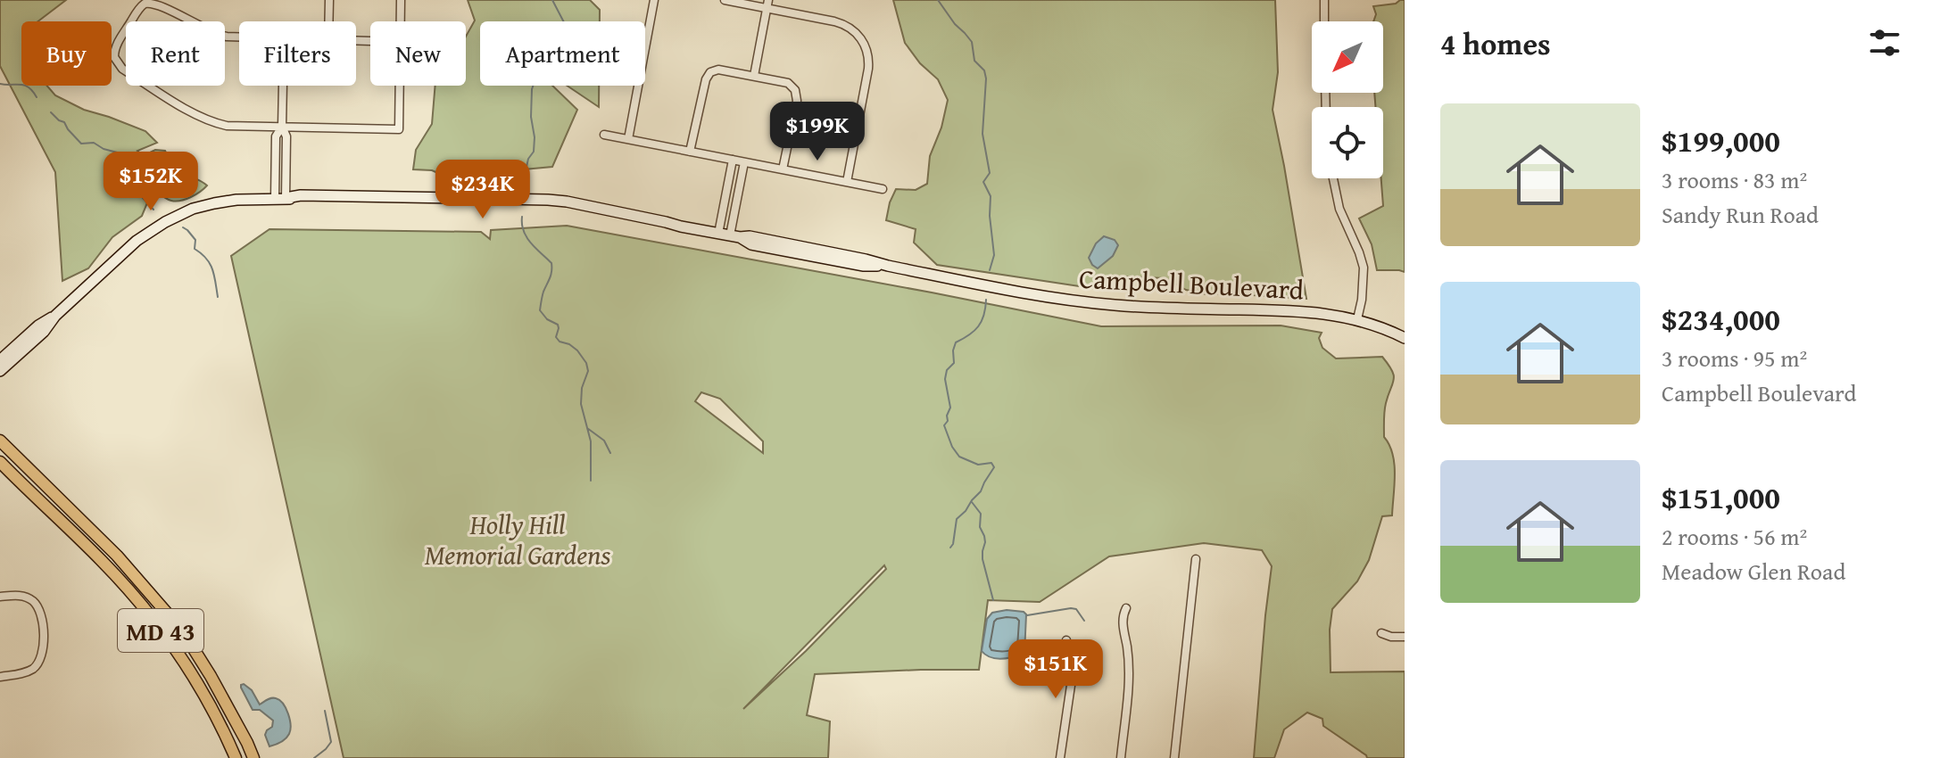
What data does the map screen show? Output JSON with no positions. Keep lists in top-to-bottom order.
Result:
{
  "streets": {
    "main road": ["MD 43"],
    "street": ["Campbell Boulevard"]
  },
  "parks": ["Holly Hill Memorial Gardens"],
  "north": "bottom left",
  "page": {
    "heading": "4 homes",
    "chip": [
      "Buy",
      "Rent",
      "Filters",
      "New",
      "Apartment"
    ],
    "list": [
      {
        "name": "$199,000",
        "note": "3 rooms · 83 m² · Sandy Run Road"
      },
      {
        "name": "$234,000",
        "note": "3 rooms · 95 m² · Campbell Boulevard"
      },
      {
        "name": "$151,000",
        "note": "2 rooms · 56 m² · Meadow Glen Road"
      }
    ],
    "price": [
      "$199K",
      "$152K",
      "$234K",
      "$151K"
    ]
  }
}
